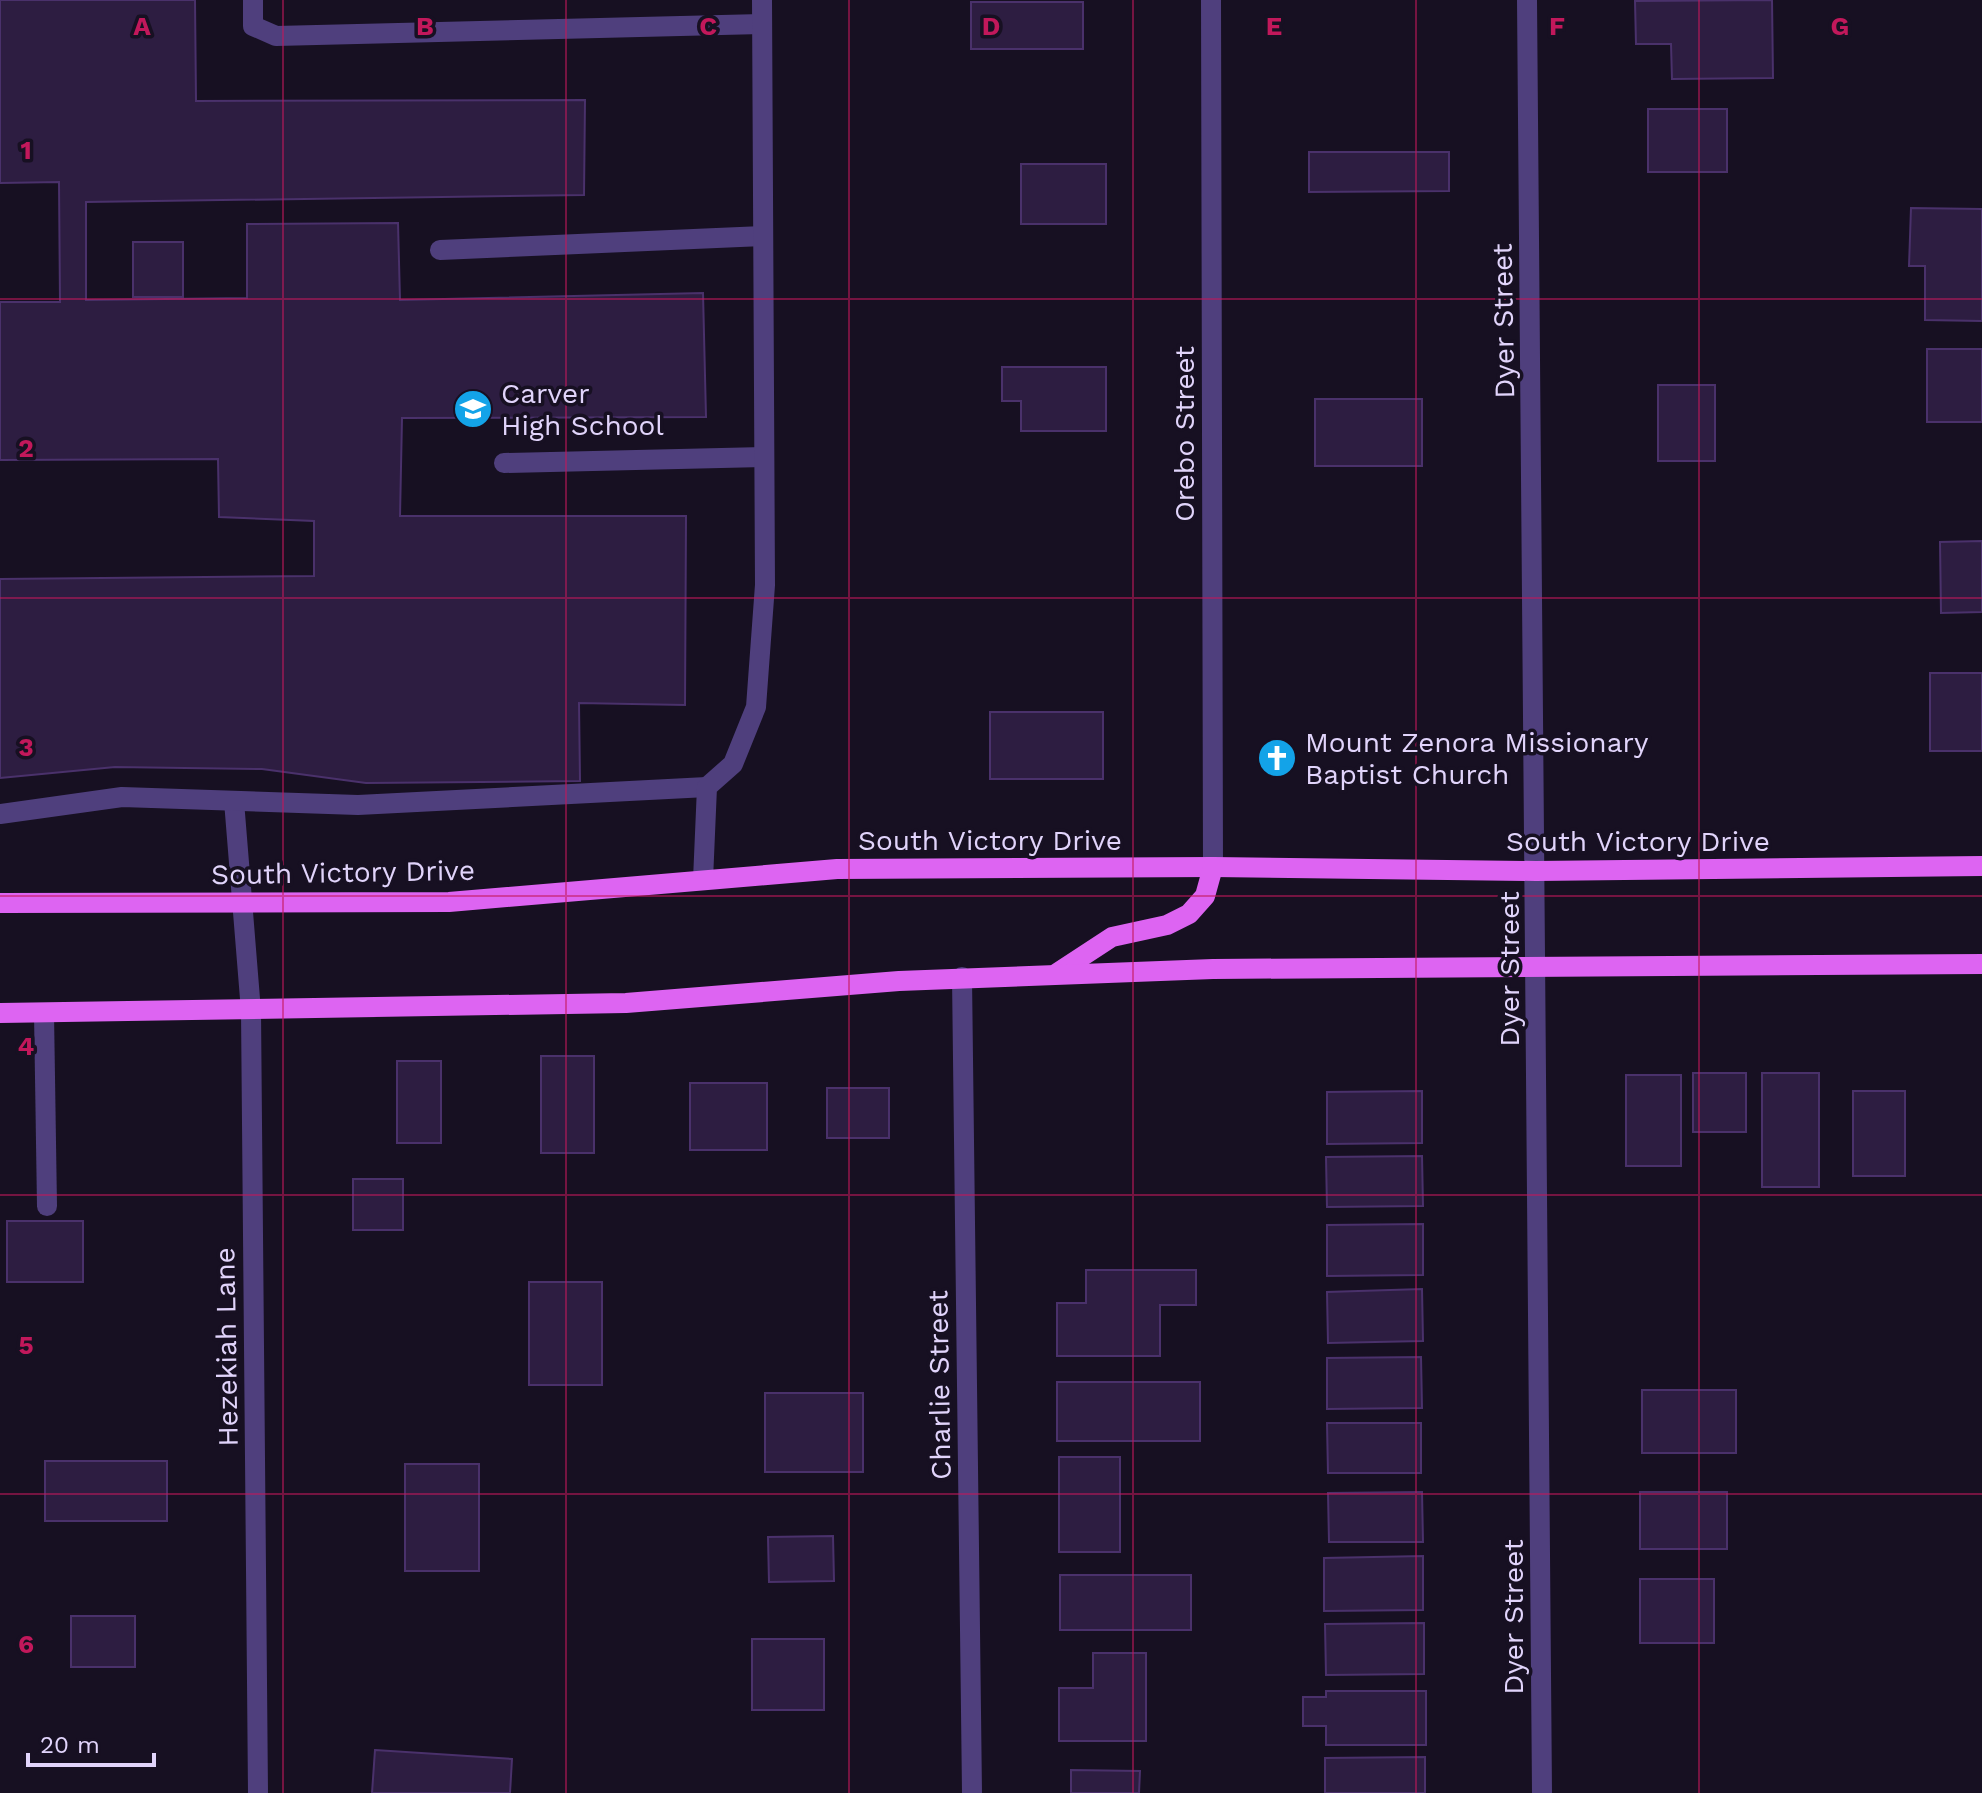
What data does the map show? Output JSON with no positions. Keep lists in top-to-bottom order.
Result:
{
  "streets": {
    "main road": ["South Victory Drive"],
    "street": [
      "Dyer Street",
      "Orebo Street",
      "Hezekiah Lane",
      "Charlie Street"
    ]
  },
  "crossings": [
    ["Dyer Street", "South Victory Drive"],
    ["Orebo Street", "South Victory Drive"],
    ["South Victory Drive", "Hezekiah Lane"]
  ],
  "places": {
    "school or university": ["Carver High School"],
    "church": ["Mount Zenora Missionary Baptist Church"]
  },
  "scale_bar": "20 m",
  "grid": {
    "columns": [
      "A",
      "B",
      "C",
      "D",
      "E",
      "F",
      "G"
    ],
    "rows": [
      "1",
      "2",
      "3",
      "4",
      "5",
      "6"
    ]
  }
}
